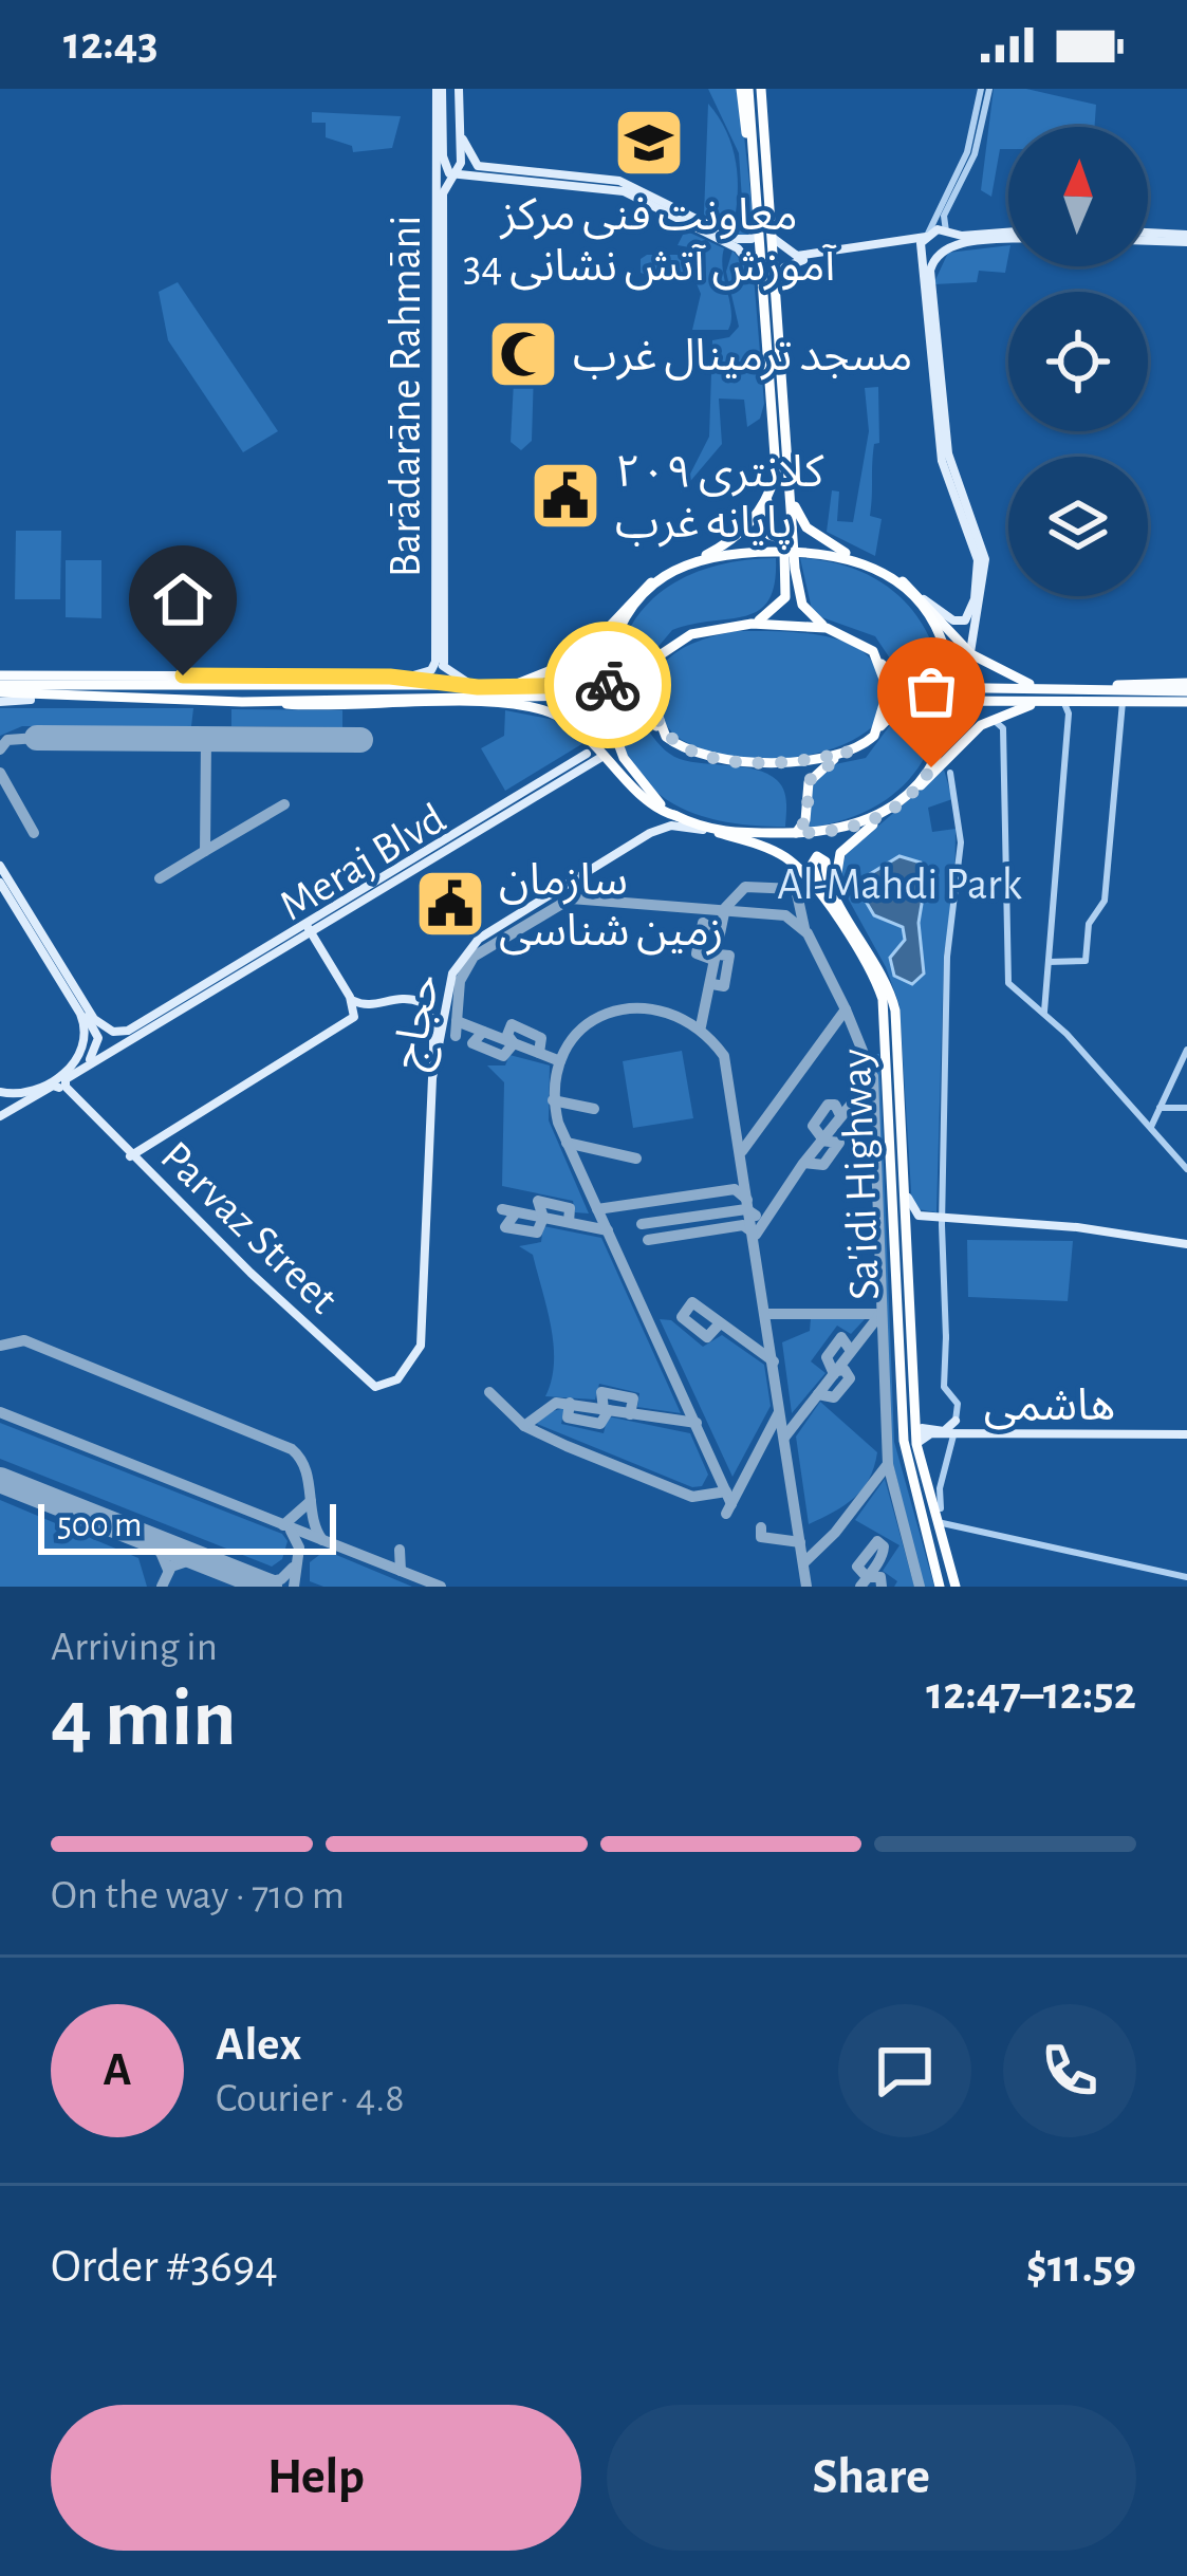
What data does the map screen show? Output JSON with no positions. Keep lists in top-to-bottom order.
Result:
{
  "streets": {
    "highway": ["Sa'idi Highway"],
    "main road": [
      "Barādarāne Rahmāni",
      "Meraj Blvd",
      "حجاج",
      "Parvaz Street",
      "هاشمی"
    ]
  },
  "crossings": [
    ["حجاج", "Sa'idi Highway"],
    ["حجاج", "Parvaz Street"],
    ["Sa'idi Highway", "هاشمی"]
  ],
  "parks": ["Al-Mahdi Park"],
  "places": {
    "school or university": ["معاونت فنی مرکز آموزش آتش نشانی 34"],
    "mosque": ["مسجد ترمینال غرب"],
    "public building": ["کلانتری ۲۰۹ پایانه غرب", "سازمان زمین شناسی"]
  },
  "scale_bar": "500 m",
  "north": "top",
  "page": {
    "status": "12:43",
    "scale": "500 m",
    "heading": ["4 min", "Arriving in", "12:47–12:52"],
    "panel": [
      "Alex",
      "Courier · 4.8",
      "Order #3694",
      "$11.59"
    ],
    "bar": "On the way · 710 m",
    "round": "A",
    "buttons": ["Help", "Share"]
  }
}
